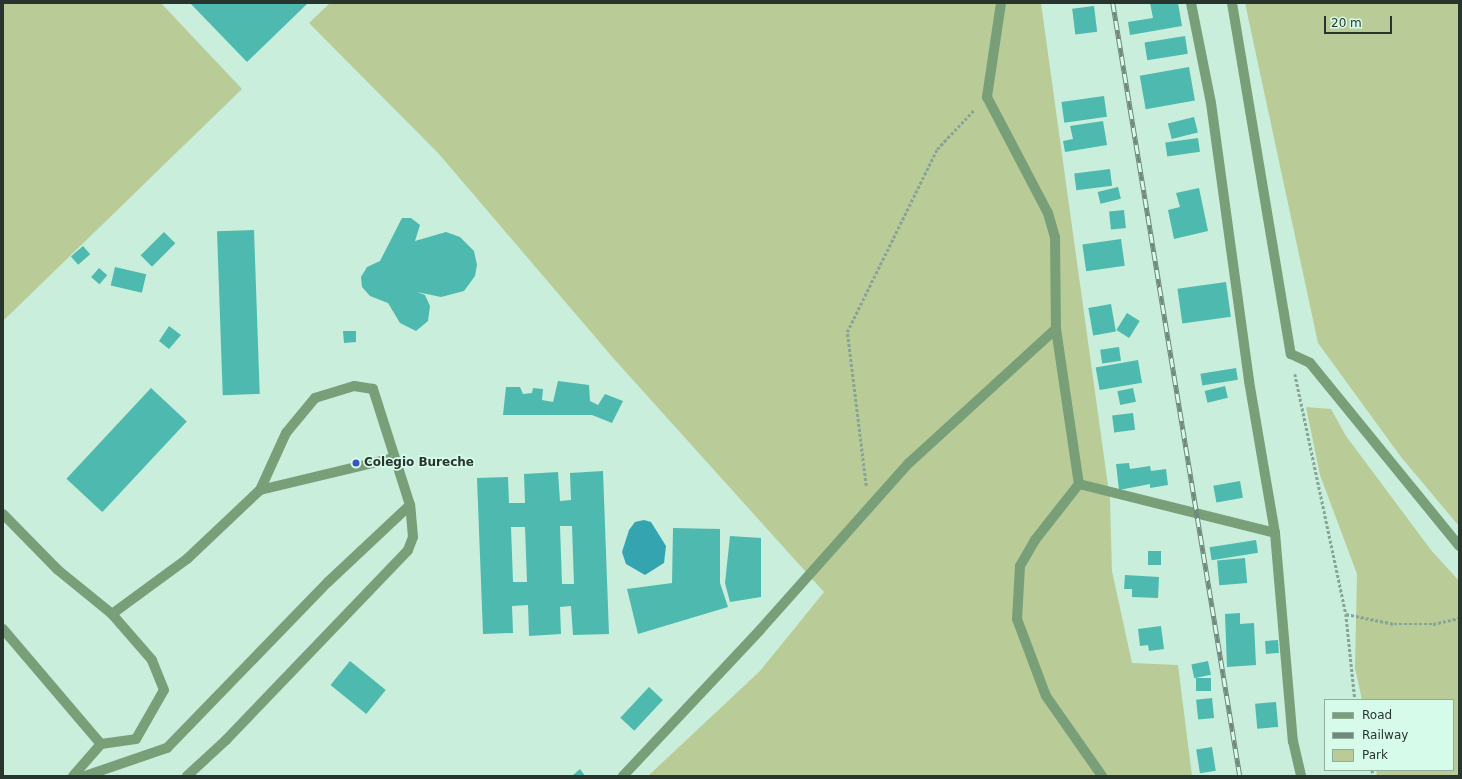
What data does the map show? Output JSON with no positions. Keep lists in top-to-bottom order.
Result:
{
  "places": ["Colegio Bureche"],
  "legend": ["Road", "Railway", "Park"],
  "scale_bar": "20 m"
}
